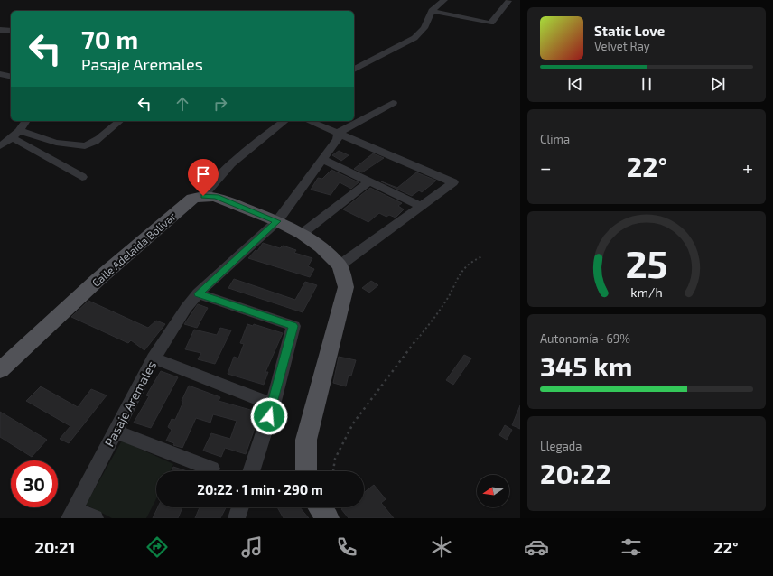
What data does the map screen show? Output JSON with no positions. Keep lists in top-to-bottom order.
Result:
{
  "streets": {
    "main road": ["Calle Adelaida Bolivar"],
    "street": ["Pasaje Aremales"]
  },
  "north": "left",
  "page": {
    "turn": ["70 m", "Pasaje Aremales"],
    "song": ["Static Love", "Velvet Ray"],
    "tile": [
      "Clima",
      ["Autonomía · 69%", "345 km"],
      ["Llegada", "20:22"]
    ],
    "heat": ["−", "22°", "+"],
    "limit": "30",
    "trip": "20:22 · 1 min · 290 m",
    "tabs": ["20:21", "22°"],
    "gauge": ["25", "km/h"]
  }
}
